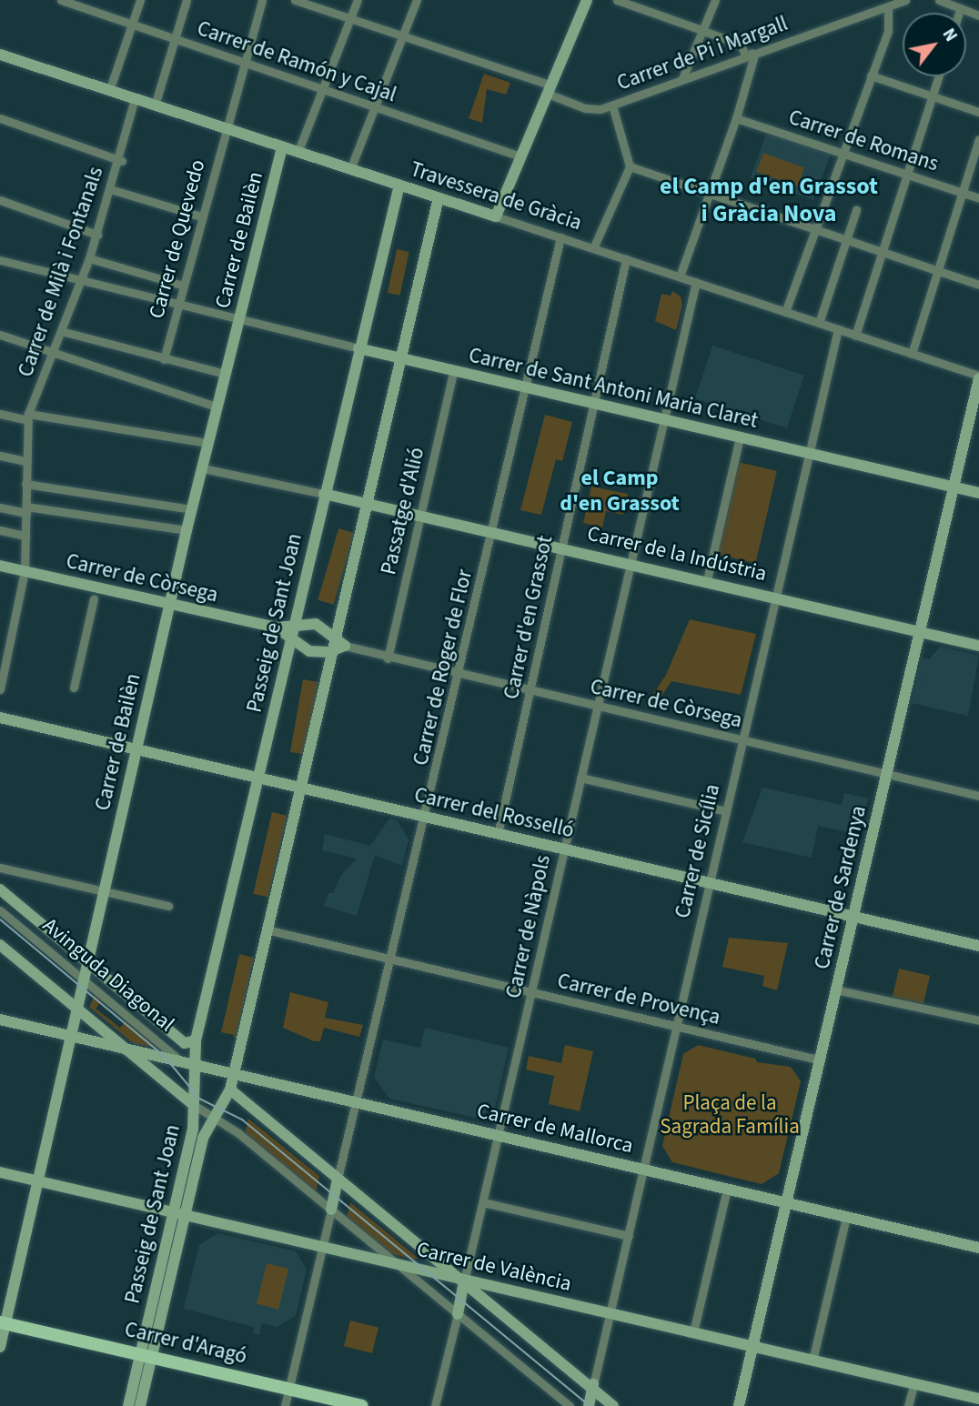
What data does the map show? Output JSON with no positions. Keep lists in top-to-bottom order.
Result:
{
  "streets": {
    "main road": ["Carrer d'Aragó"],
    "street": [
      "Carrer de Pi i Margall",
      "Carrer de Ramón y Cajal",
      "Carrer de Romans",
      "Travessera de Gràcia",
      "Carrer de Quevedo",
      "Carrer de Bailèn",
      "Carrer de Milà i Fontanals",
      "Carrer de Sant Antoni Maria Claret",
      "Passatge d'Alió",
      "Carrer de la Indústria",
      "Carrer de Còrsega",
      "Carrer d'en Grassot",
      "Passeig de Sant Joan",
      "Carrer de Roger de Flor",
      "Carrer del Rosselló",
      "Carrer de Sicília",
      "Carrer de Sardenya",
      "Carrer de Nàpols",
      "Avinguda Diagonal",
      "Carrer de Provença",
      "Carrer de Mallorca",
      "Carrer de València"
    ]
  },
  "crossings": [
    ["Carrer de Ramón y Cajal", "Carrer de Quevedo"],
    ["Travessera de Gràcia", "Carrer de Quevedo"],
    ["Travessera de Gràcia", "Carrer de Bailèn"],
    ["Travessera de Gràcia", "Carrer de Milà i Fontanals"],
    ["Travessera de Gràcia", "Carrer d'en Grassot"],
    ["Travessera de Gràcia", "Passeig de Sant Joan"],
    ["Travessera de Gràcia", "Carrer de Roger de Flor"],
    ["Travessera de Gràcia", "Carrer de Sicília"],
    ["Travessera de Gràcia", "Carrer de Sardenya"],
    ["Travessera de Gràcia", "Carrer de Nàpols"],
    ["Carrer de Quevedo", "Carrer de Sant Antoni Maria Claret"],
    ["Carrer de Bailèn", "Carrer de Sant Antoni Maria Claret"],
    ["Carrer de Bailèn", "Carrer de Còrsega"],
    ["Carrer de Bailèn", "Carrer del Rosselló"],
    ["Carrer de Bailèn", "Avinguda Diagonal"],
    ["Carrer de Bailèn", "Carrer de València"],
    ["Carrer de Bailèn", "Carrer d'Aragó"],
    ["Carrer de Milà i Fontanals", "Carrer de Sant Antoni Maria Claret"],
    ["Carrer de Milà i Fontanals", "Carrer de Còrsega"],
    ["Carrer de Sant Antoni Maria Claret", "Passatge d'Alió"],
    ["Carrer de Sant Antoni Maria Claret", "Carrer d'en Grassot"],
    ["Carrer de Sant Antoni Maria Claret", "Passeig de Sant Joan"],
    ["Carrer de Sant Antoni Maria Claret", "Carrer de Roger de Flor"],
    ["Carrer de Sant Antoni Maria Claret", "Carrer de Sicília"],
    ["Carrer de Sant Antoni Maria Claret", "Carrer de Sardenya"],
    ["Carrer de Sant Antoni Maria Claret", "Carrer de Nàpols"],
    ["Passatge d'Alió", "Carrer de la Indústria"],
    ["Passatge d'Alió", "Carrer de Còrsega"],
    ["Carrer de la Indústria", "Carrer d'en Grassot"],
    ["Carrer de la Indústria", "Passeig de Sant Joan"],
    ["Carrer de la Indústria", "Carrer de Roger de Flor"],
    ["Carrer de la Indústria", "Carrer de Sicília"],
    ["Carrer de la Indústria", "Carrer de Sardenya"],
    ["Carrer de la Indústria", "Carrer de Nàpols"],
    ["Carrer de Còrsega", "Carrer d'en Grassot"],
    ["Carrer de Còrsega", "Carrer de Roger de Flor"],
    ["Carrer de Còrsega", "Carrer de Sicília"],
    ["Carrer de Còrsega", "Carrer de Sardenya"],
    ["Carrer de Còrsega", "Carrer de Nàpols"],
    ["Carrer d'en Grassot", "Carrer del Rosselló"],
    ["Passeig de Sant Joan", "Carrer del Rosselló"],
    ["Passeig de Sant Joan", "Avinguda Diagonal"],
    ["Passeig de Sant Joan", "Carrer de Mallorca"],
    ["Passeig de Sant Joan", "Carrer de València"],
    ["Passeig de Sant Joan", "Carrer d'Aragó"],
    ["Carrer de Roger de Flor", "Carrer del Rosselló"],
    ["Carrer de Roger de Flor", "Carrer de Provença"],
    ["Carrer de Roger de Flor", "Carrer de Mallorca"],
    ["Carrer del Rosselló", "Carrer de Sicília"],
    ["Carrer del Rosselló", "Carrer de Sardenya"],
    ["Carrer del Rosselló", "Carrer de Nàpols"],
    ["Carrer de Sicília", "Carrer de Provença"],
    ["Carrer de Sicília", "Carrer de Mallorca"],
    ["Carrer de Sicília", "Carrer de València"],
    ["Carrer de Sardenya", "Carrer de Provença"],
    ["Carrer de Sardenya", "Carrer de Mallorca"],
    ["Carrer de Sardenya", "Carrer de València"],
    ["Carrer de Nàpols", "Carrer de Provença"],
    ["Carrer de Nàpols", "Carrer de Mallorca"],
    ["Carrer de Nàpols", "Carrer de València"],
    ["Avinguda Diagonal", "Carrer de Mallorca"]
  ],
  "districts": ["el Camp d'en Grassot i Gràcia Nova", "el Camp d'en Grassot"],
  "parks": ["Plaça de la Sagrada Família"],
  "north": "top right"
}
